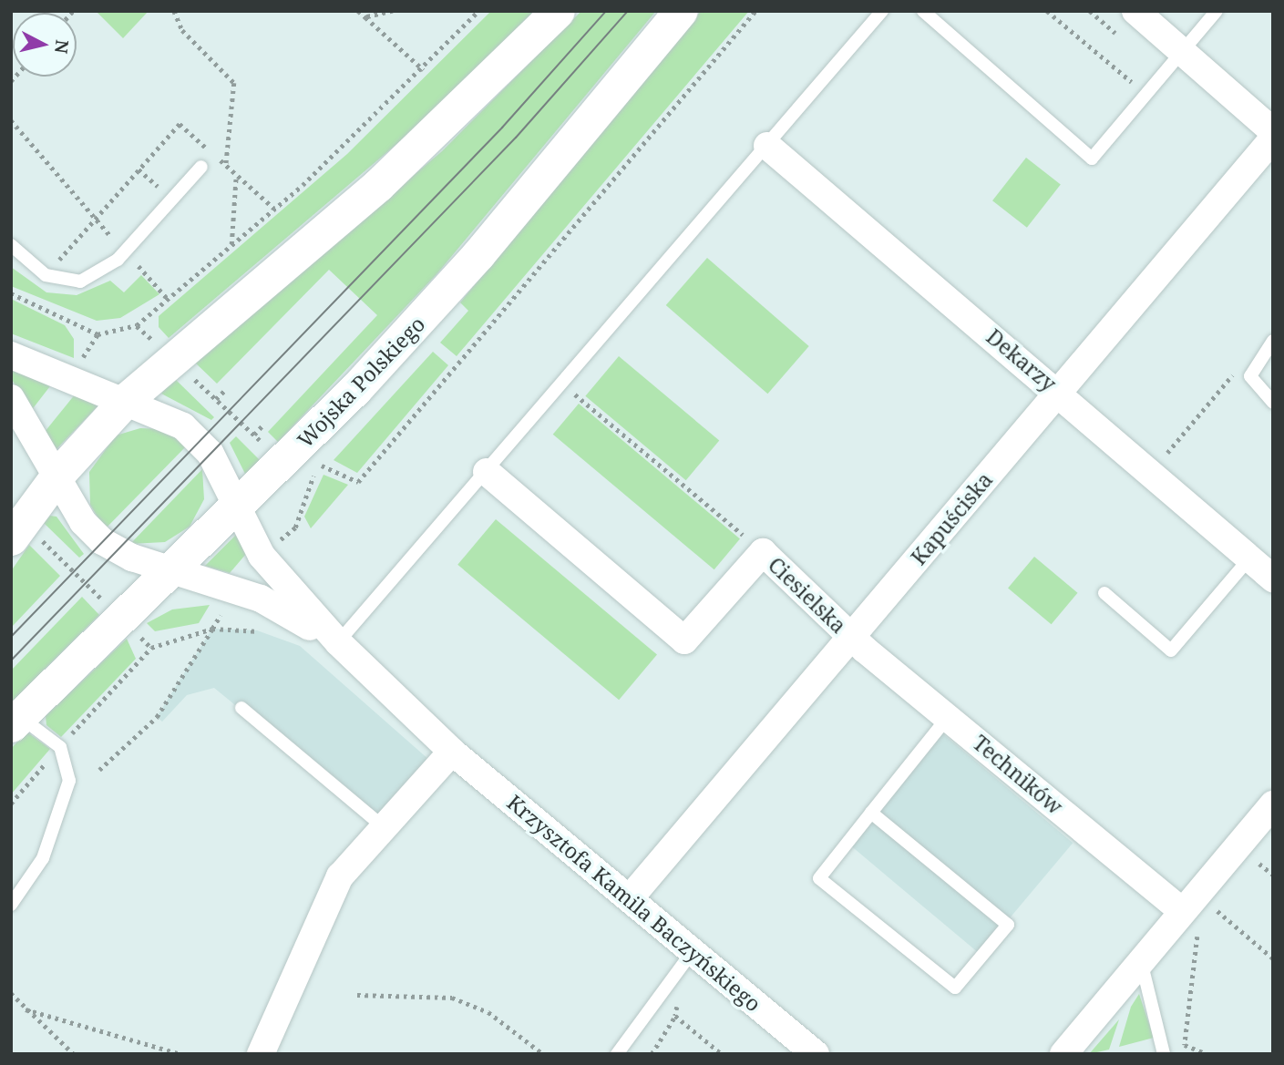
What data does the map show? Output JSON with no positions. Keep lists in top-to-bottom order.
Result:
{
  "streets": {
    "street": [
      "Dekarzy",
      "Wojska Polskiego",
      "Kapuściska",
      "Ciesielska",
      "Techników",
      "Krzysztofa Kamila Baczyńskiego"
    ]
  },
  "crossings": [
    ["Dekarzy", "Kapuściska"],
    ["Kapuściska", "Ciesielska"],
    ["Kapuściska", "Techników"],
    ["Kapuściska", "Krzysztofa Kamila Baczyńskiego"],
    ["Ciesielska", "Techników"]
  ],
  "north": "right"
}
